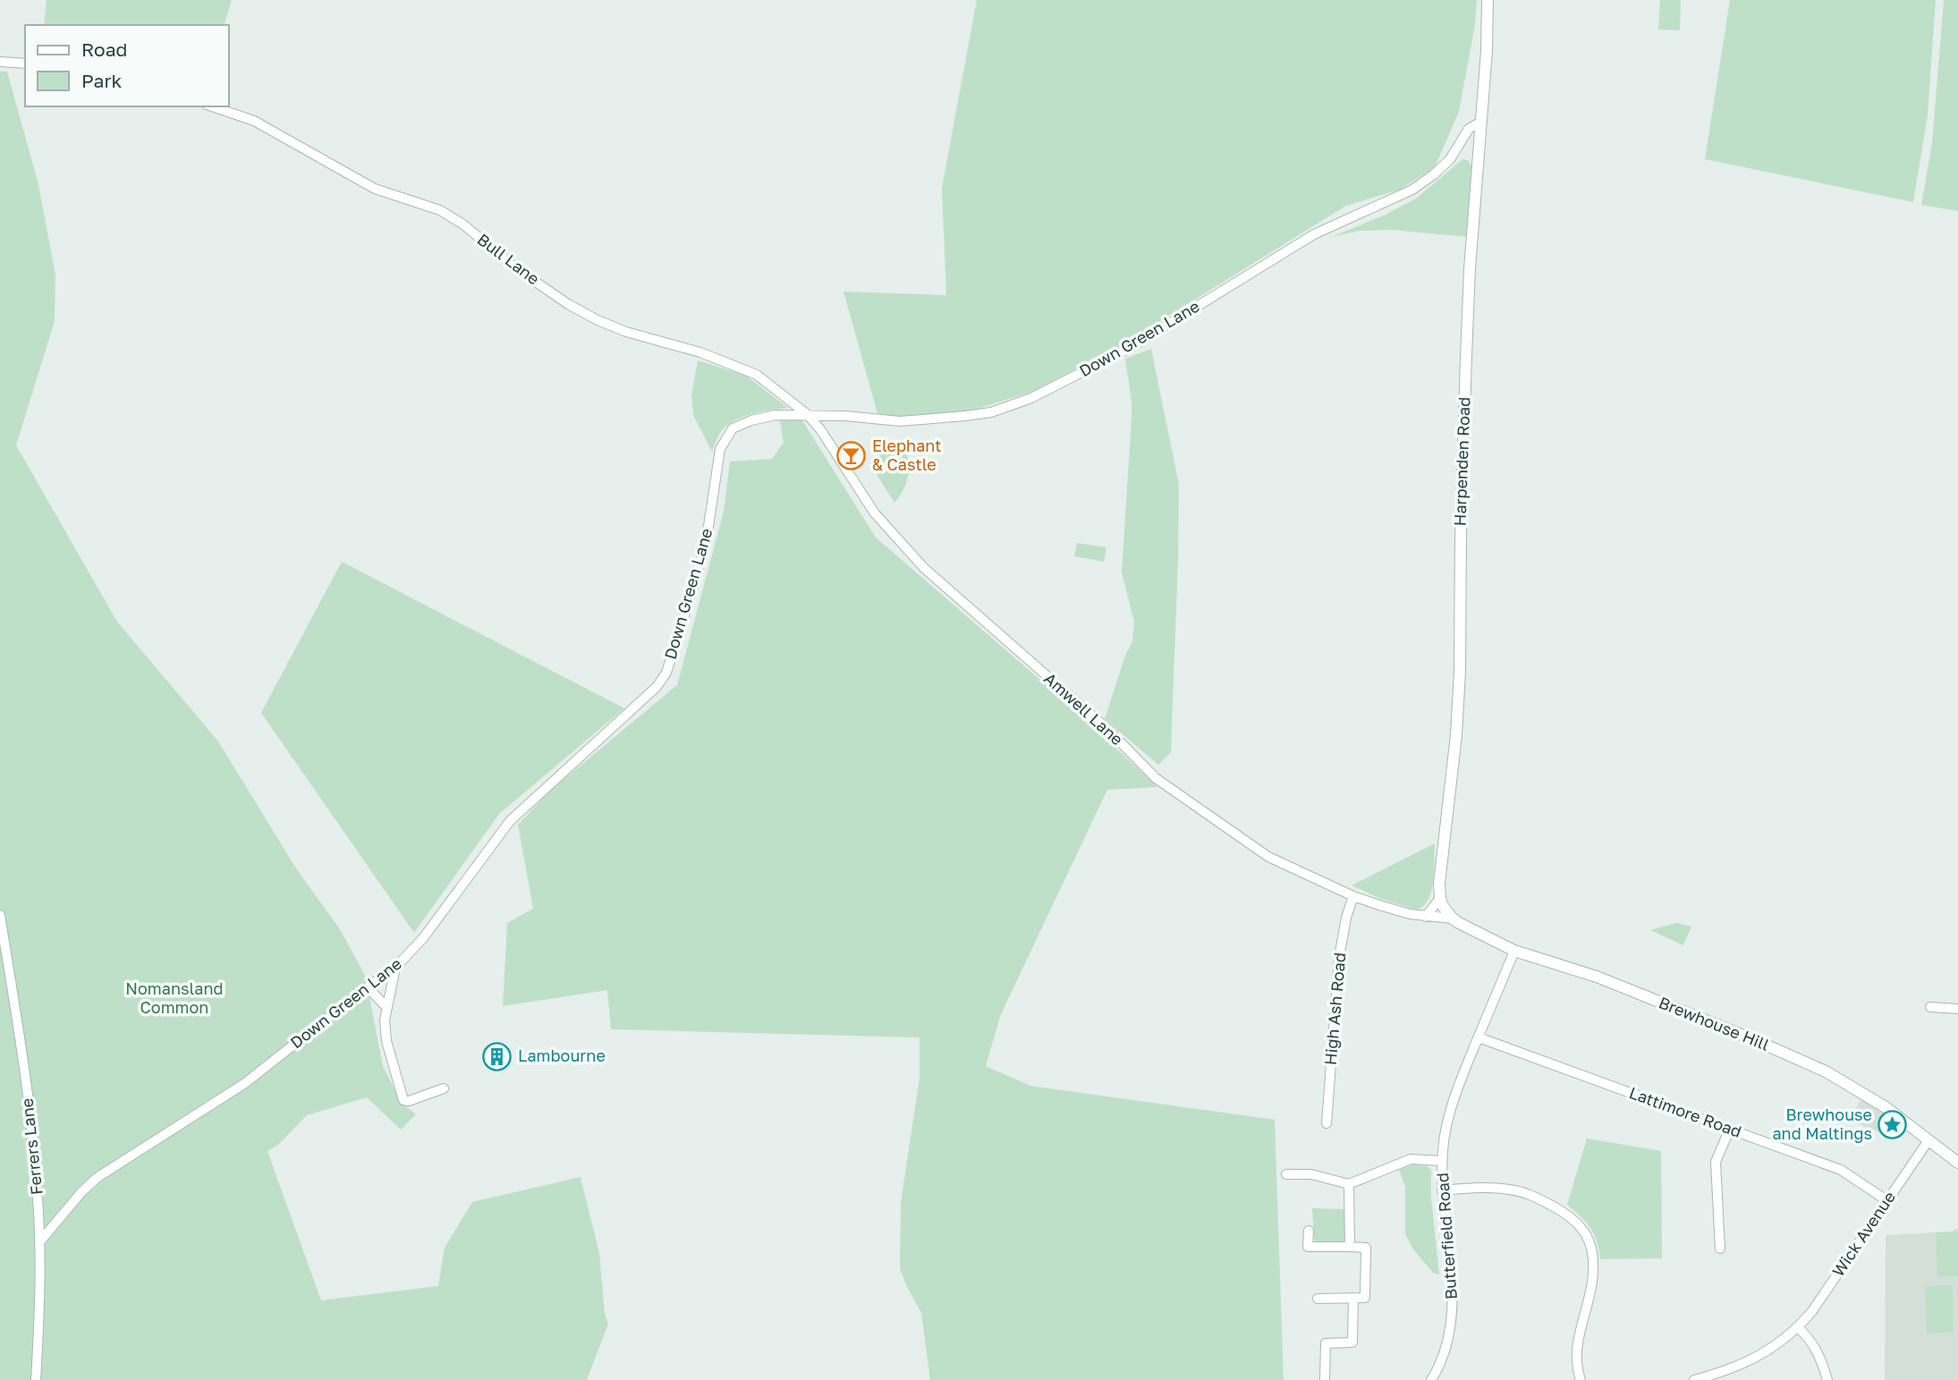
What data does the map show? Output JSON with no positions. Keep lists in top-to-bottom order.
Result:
{
  "streets": {
    "street": [
      "Bull Lane",
      "Down Green Lane",
      "Harpenden Road",
      "Amwell Lane",
      "High Ash Road",
      "Brewhouse Hill",
      "Lattimore Road",
      "Ferrers Lane",
      "Wick Avenue",
      "Butterfield Road"
    ]
  },
  "crossings": [
    ["Bull Lane", "Down Green Lane"],
    ["Bull Lane", "Amwell Lane"],
    ["Down Green Lane", "Harpenden Road"],
    ["Down Green Lane", "Amwell Lane"],
    ["Down Green Lane", "Ferrers Lane"],
    ["Amwell Lane", "High Ash Road"],
    ["Amwell Lane", "Brewhouse Hill"],
    ["Brewhouse Hill", "Wick Avenue"],
    ["Brewhouse Hill", "Butterfield Road"],
    ["Lattimore Road", "Wick Avenue"],
    ["Lattimore Road", "Butterfield Road"]
  ],
  "parks": ["Nomansland Common"],
  "places": {
    "bar": ["Elephant & Castle"],
    "building": ["Lambourne"],
    "place": ["Brewhouse and Maltings"]
  },
  "legend": ["Road", "Park"]
}
